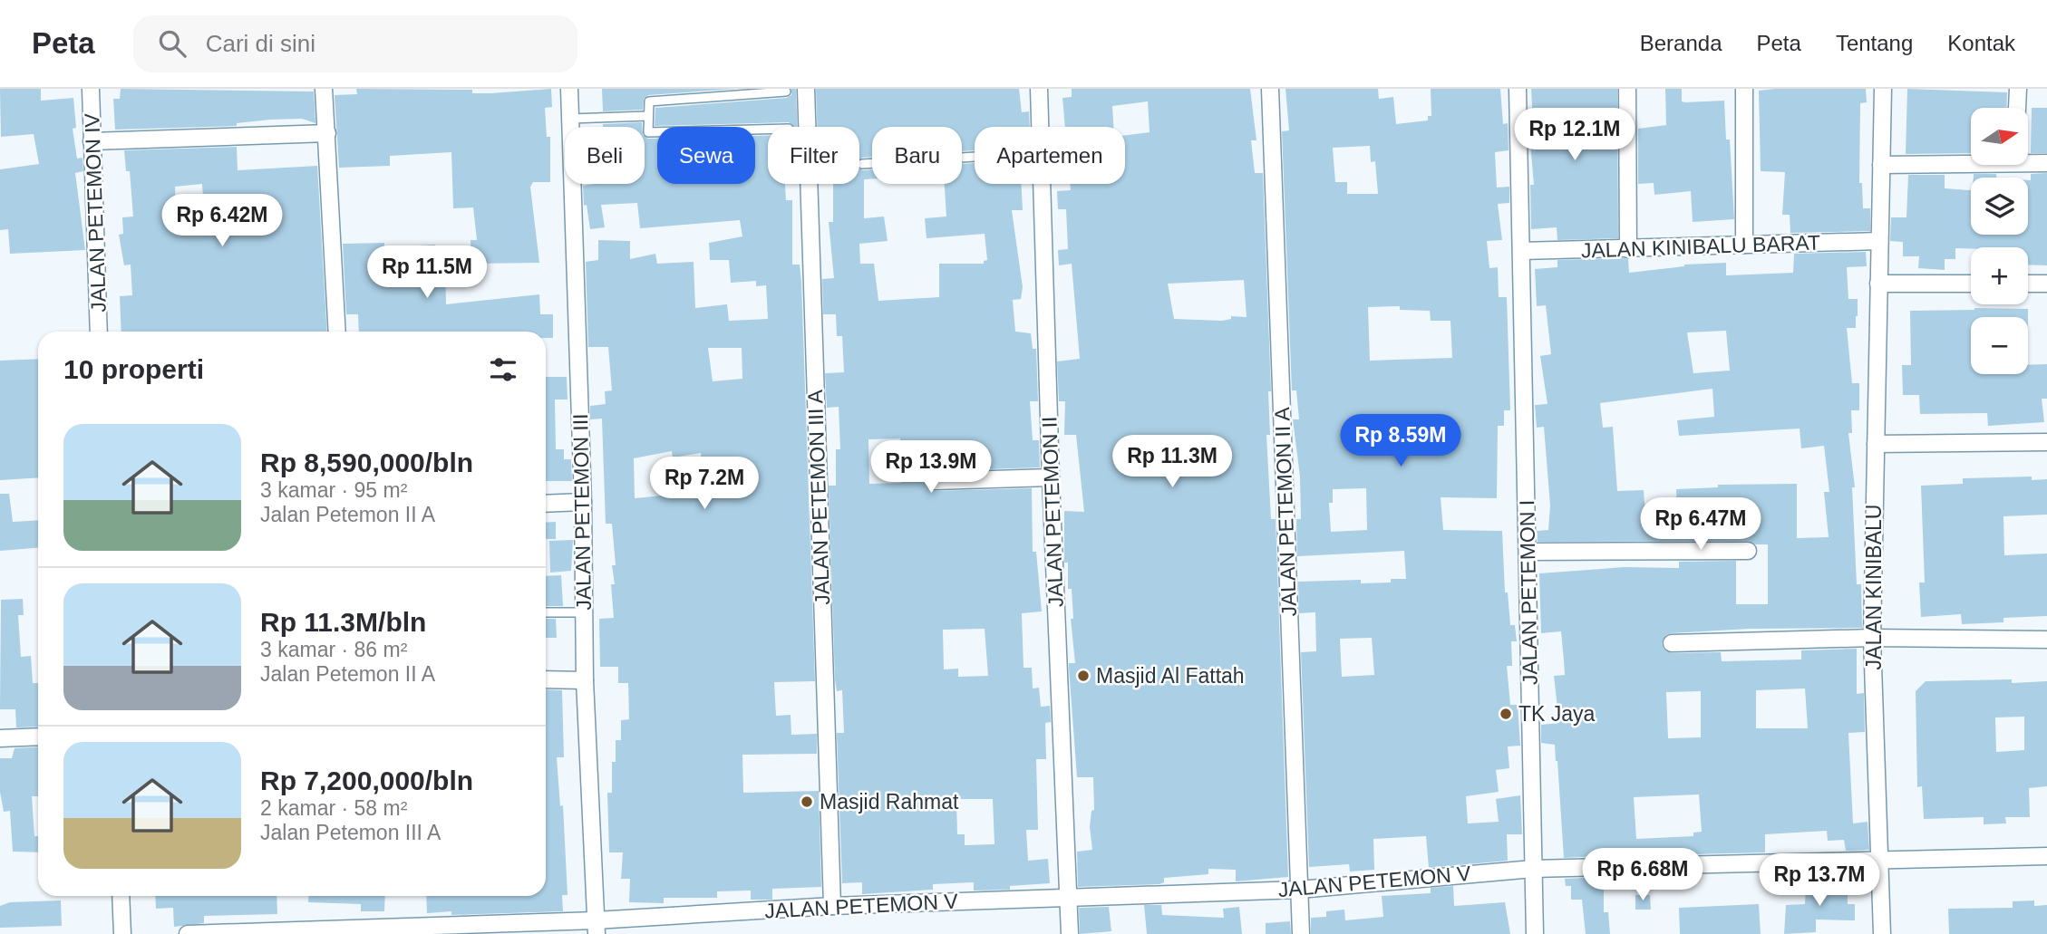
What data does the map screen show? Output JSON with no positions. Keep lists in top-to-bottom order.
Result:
{
  "streets": {
    "street": [
      "JALAN PETEMON IV",
      "JALAN KINIBALU BARAT",
      "JALAN PETEMON III A",
      "JALAN PETEMON III",
      "JALAN PETEMON II",
      "JALAN PETEMON II A",
      "JALAN KINIBALU",
      "JALAN PETEMON I",
      "JALAN PETEMON V"
    ]
  },
  "crossings": [
    ["JALAN KINIBALU BARAT", "JALAN KINIBALU"],
    ["JALAN KINIBALU BARAT", "JALAN PETEMON I"],
    ["JALAN PETEMON III A", "JALAN PETEMON V"],
    ["JALAN PETEMON III", "JALAN PETEMON V"],
    ["JALAN PETEMON II", "JALAN PETEMON V"],
    ["JALAN PETEMON II A", "JALAN PETEMON V"],
    ["JALAN KINIBALU", "JALAN PETEMON V"],
    ["JALAN PETEMON I", "JALAN PETEMON V"]
  ],
  "places": ["Masjid Al Fattah", "TK Jaya", "Masjid Rahmat"],
  "north": "right",
  "page": {
    "header": "Peta",
    "search": "Cari di sini",
    "nav": [
      "Beranda",
      "Peta",
      "Tentang",
      "Kontak"
    ],
    "map_buttons": ["+", "−"],
    "price": [
      "Rp 12.1M",
      "Rp 6.42M",
      "Rp 11.5M",
      "Rp 8.59M",
      "Rp 11.3M",
      "Rp 13.9M",
      "Rp 7.2M",
      "Rp 6.47M",
      "Rp 6.68M",
      "Rp 13.7M"
    ],
    "chip": [
      "Beli",
      "Sewa",
      "Filter",
      "Baru",
      "Apartemen"
    ],
    "heading": "10 properti",
    "list": [
      {
        "name": "Rp 8,590,000/bln",
        "note": "3 kamar · 95 m² · Jalan Petemon II A"
      },
      {
        "name": "Rp 11.3M/bln",
        "note": "3 kamar · 86 m² · Jalan Petemon II A"
      },
      {
        "name": "Rp 7,200,000/bln",
        "note": "2 kamar · 58 m² · Jalan Petemon III A"
      }
    ]
  }
}
